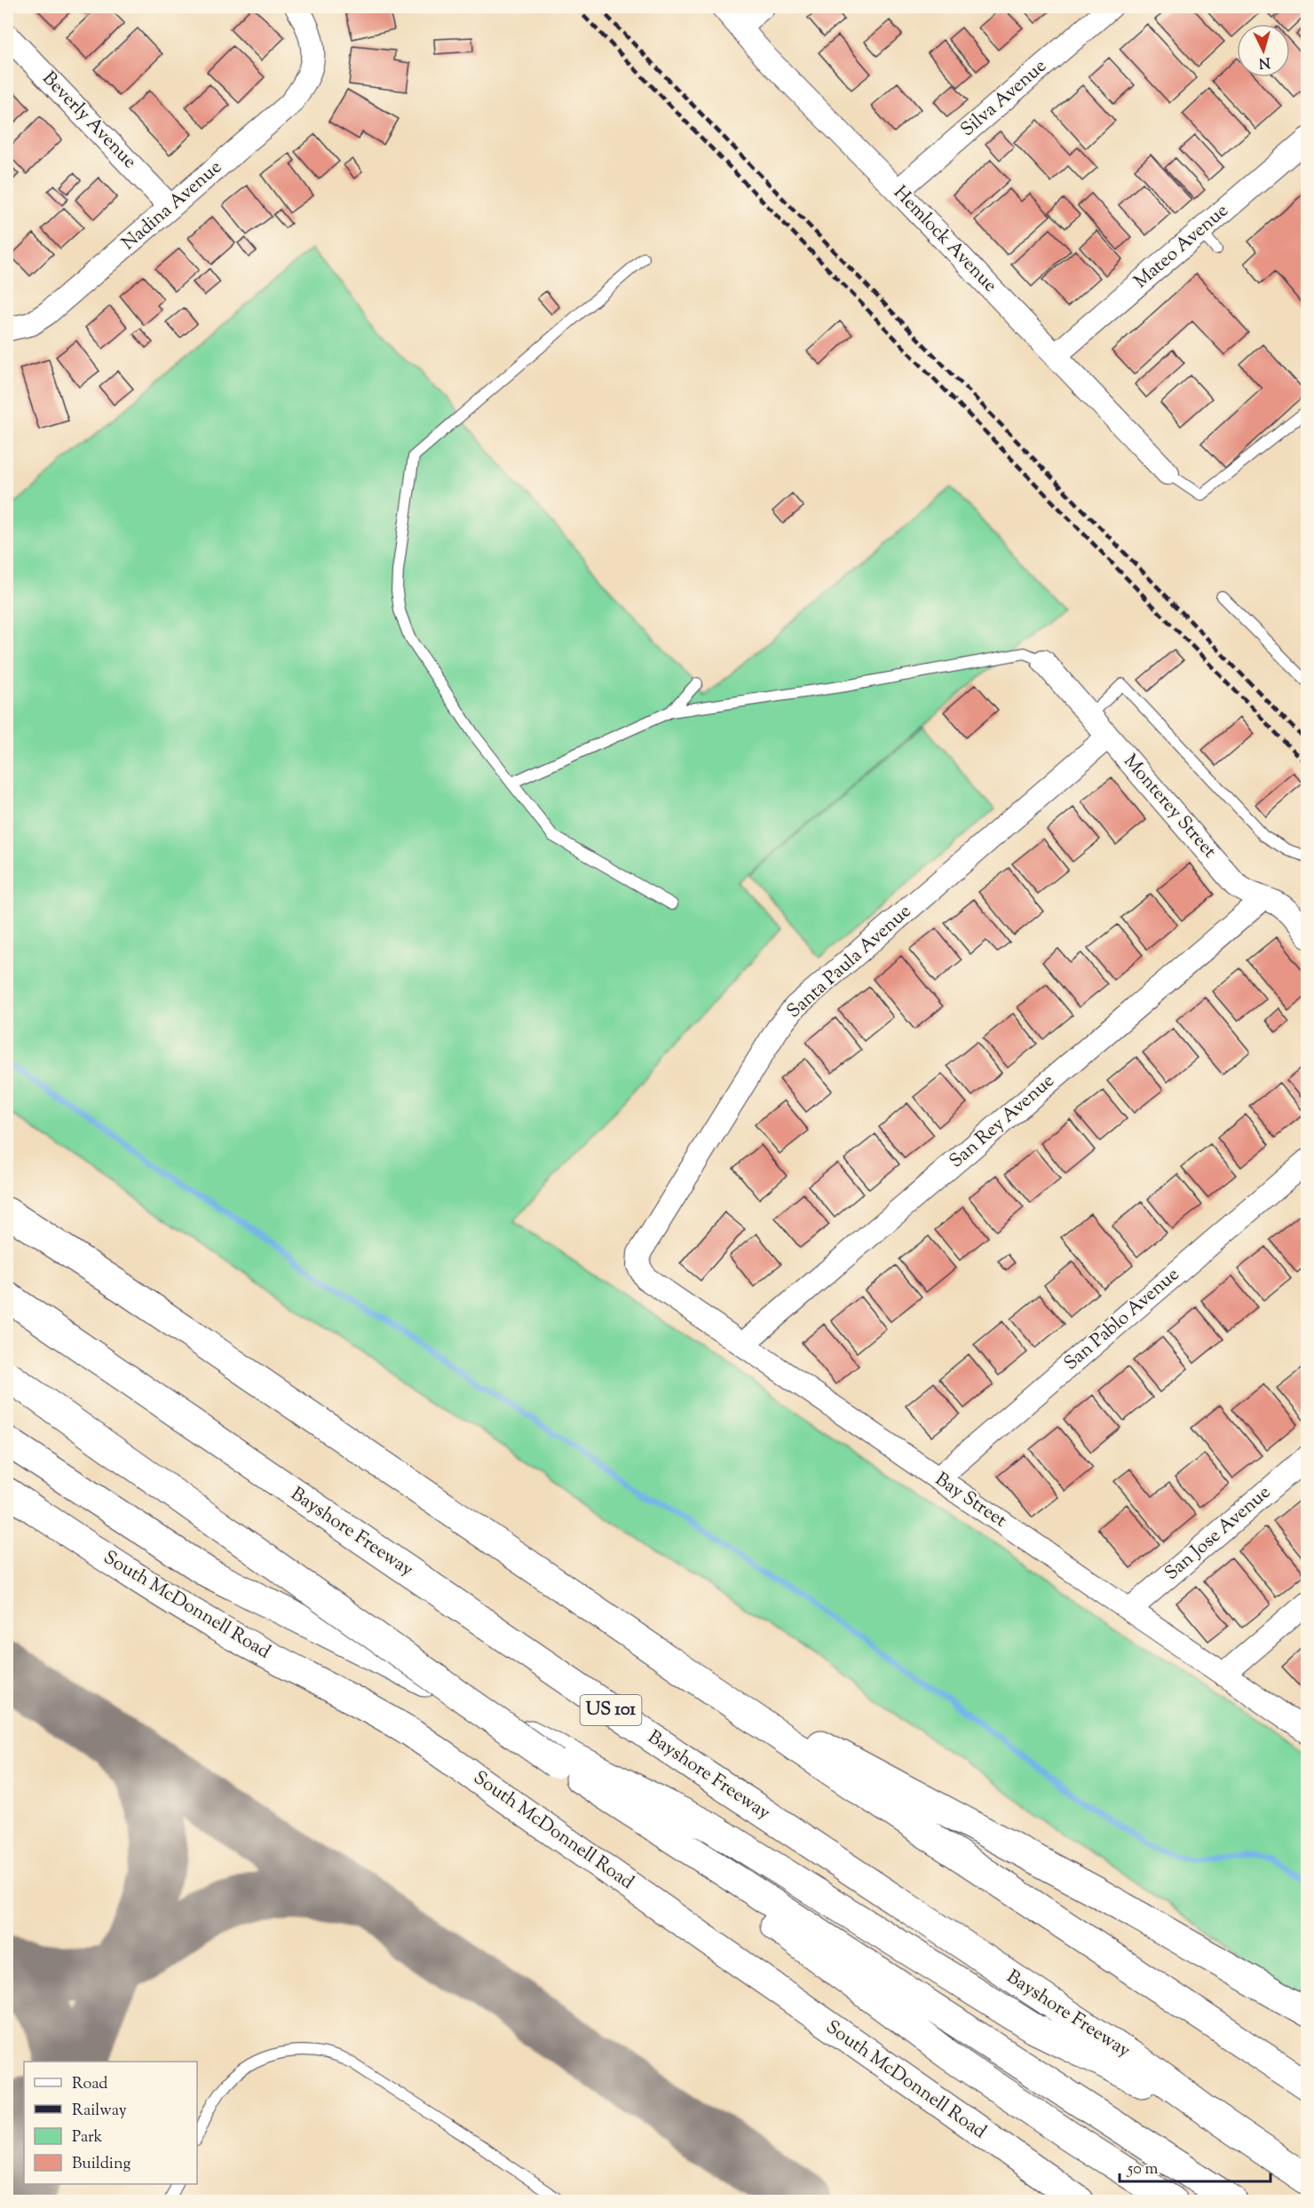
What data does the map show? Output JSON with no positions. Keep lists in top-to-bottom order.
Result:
{
  "streets": {
    "highway": ["Bayshore Freeway", "US 101"],
    "street": [
      "Silva Avenue",
      "Beverly Avenue",
      "Nadina Avenue",
      "Hemlock Avenue",
      "Mateo Avenue",
      "Monterey Street",
      "Santa Paula Avenue",
      "San Rey Avenue",
      "San Pablo Avenue",
      "Bay Street",
      "San Jose Avenue",
      "South McDonnell Road"
    ]
  },
  "crossings": [
    ["Silva Avenue", "Hemlock Avenue"],
    ["Beverly Avenue", "Nadina Avenue"],
    ["Hemlock Avenue", "Mateo Avenue"],
    ["Monterey Street", "Santa Paula Avenue"],
    ["Monterey Street", "San Rey Avenue"],
    ["Santa Paula Avenue", "Bay Street"],
    ["San Rey Avenue", "Bay Street"],
    ["San Pablo Avenue", "Bay Street"],
    ["Bay Street", "San Jose Avenue"]
  ],
  "legend": [
    "Road",
    "Railway",
    "Park",
    "Building"
  ],
  "scale_bar": "50 m",
  "north": "bottom"
}
